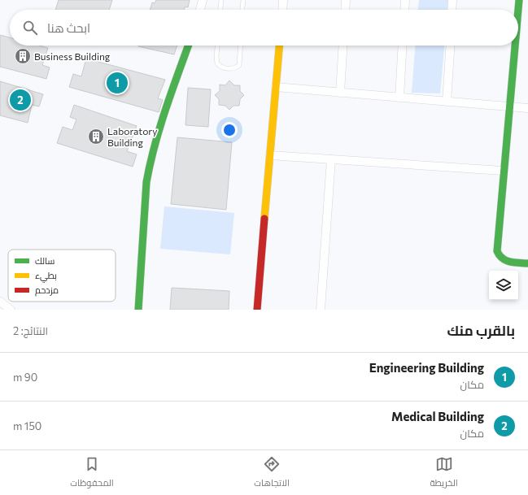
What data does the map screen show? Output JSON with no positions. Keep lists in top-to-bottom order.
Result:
{
  "places": {
    "building": ["Business Building", "Laboratory Building"]
  },
  "legend": ["سالك", "بطيء", "مزدحم"],
  "page": {
    "search": "ابحث هنا",
    "pins": ["1", "2"],
    "heading": ["بالقرب منك", "النتائج: 2"],
    "list": [
      {
        "mark": "1",
        "name": "Engineering Building",
        "note": "مكان",
        "value": "90 m"
      },
      {
        "mark": "2",
        "name": "Medical Building",
        "note": "مكان",
        "value": "150 m"
      }
    ],
    "nav": ["الخريطة", "الاتجاهات", "المحفوظات"]
  }
}
